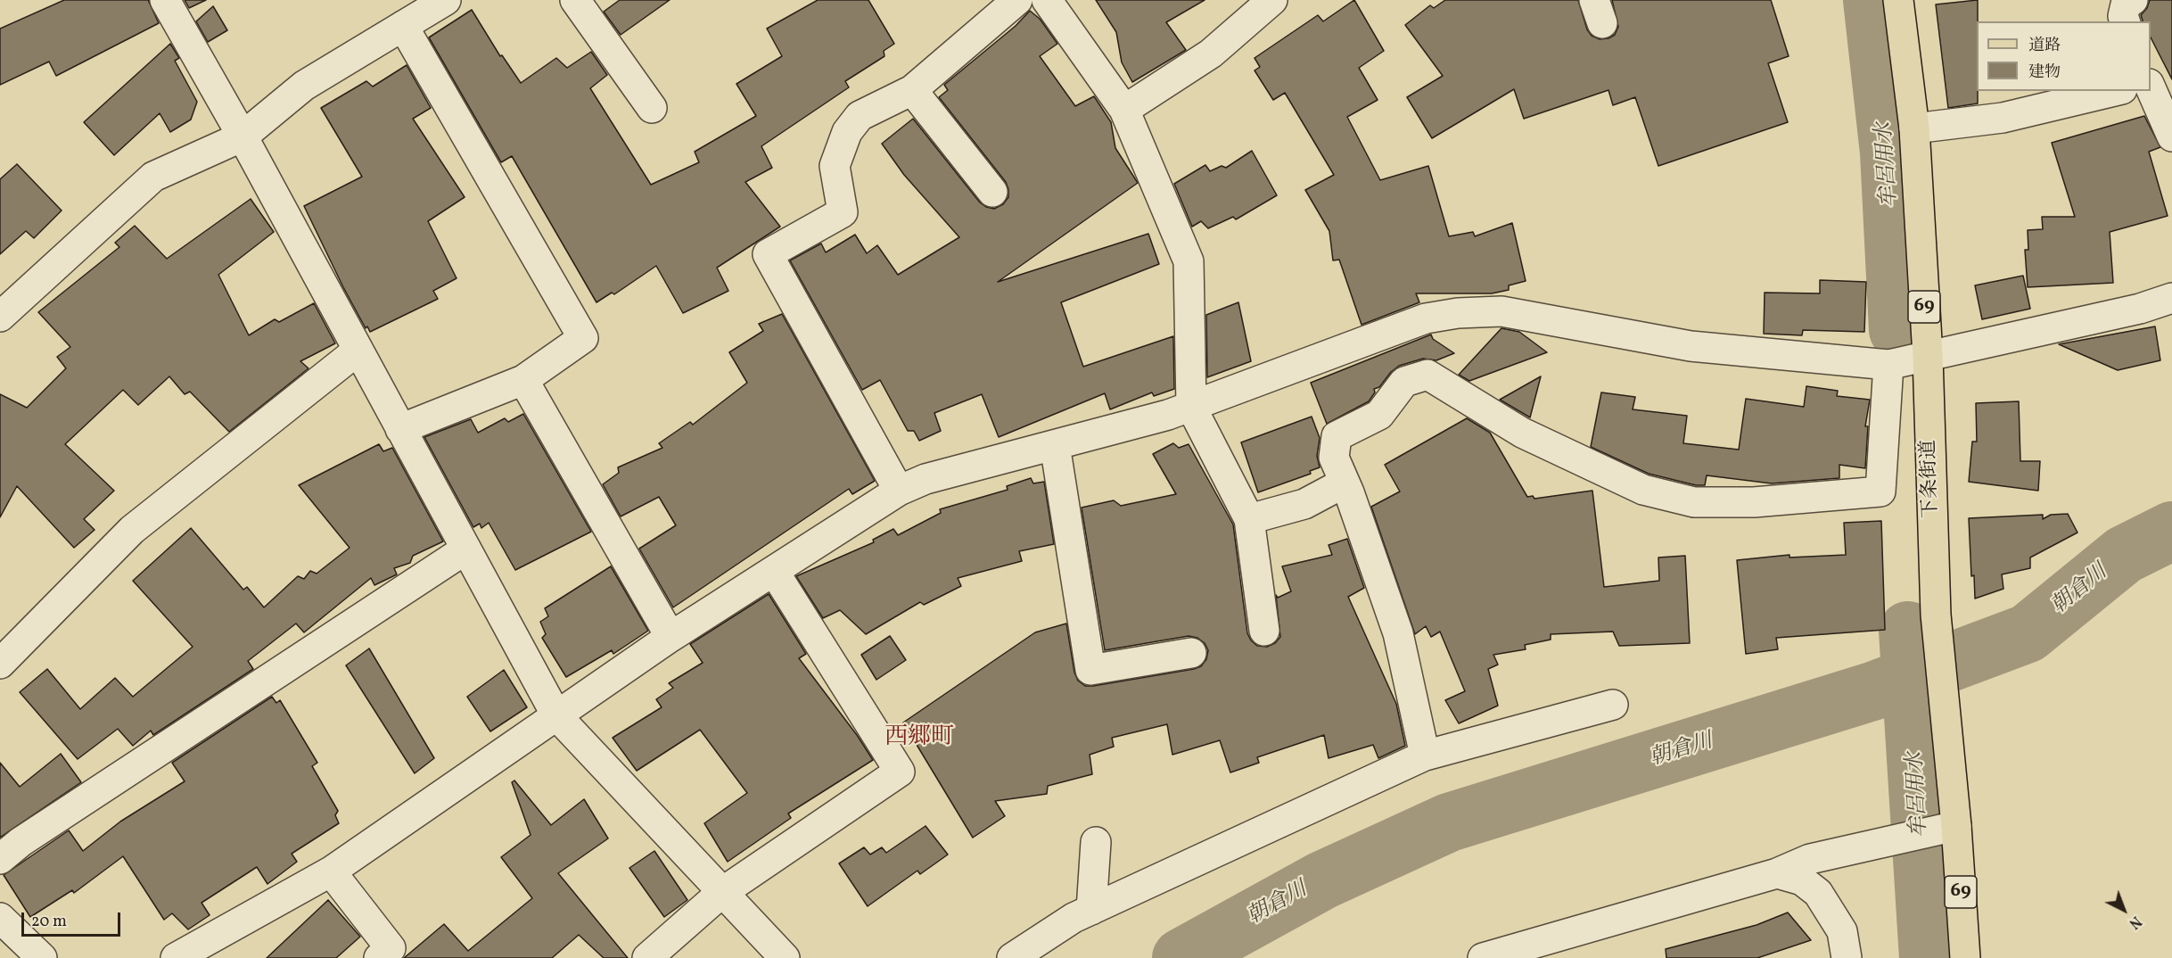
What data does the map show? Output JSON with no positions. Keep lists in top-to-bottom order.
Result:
{
  "streets": {
    "main road": ["69", "下条街道"]
  },
  "districts": ["西郷町"],
  "water": ["牟呂用水", "朝倉川"],
  "legend": ["道路", "建物"],
  "scale_bar": "20 m",
  "north": "bottom right"
}
